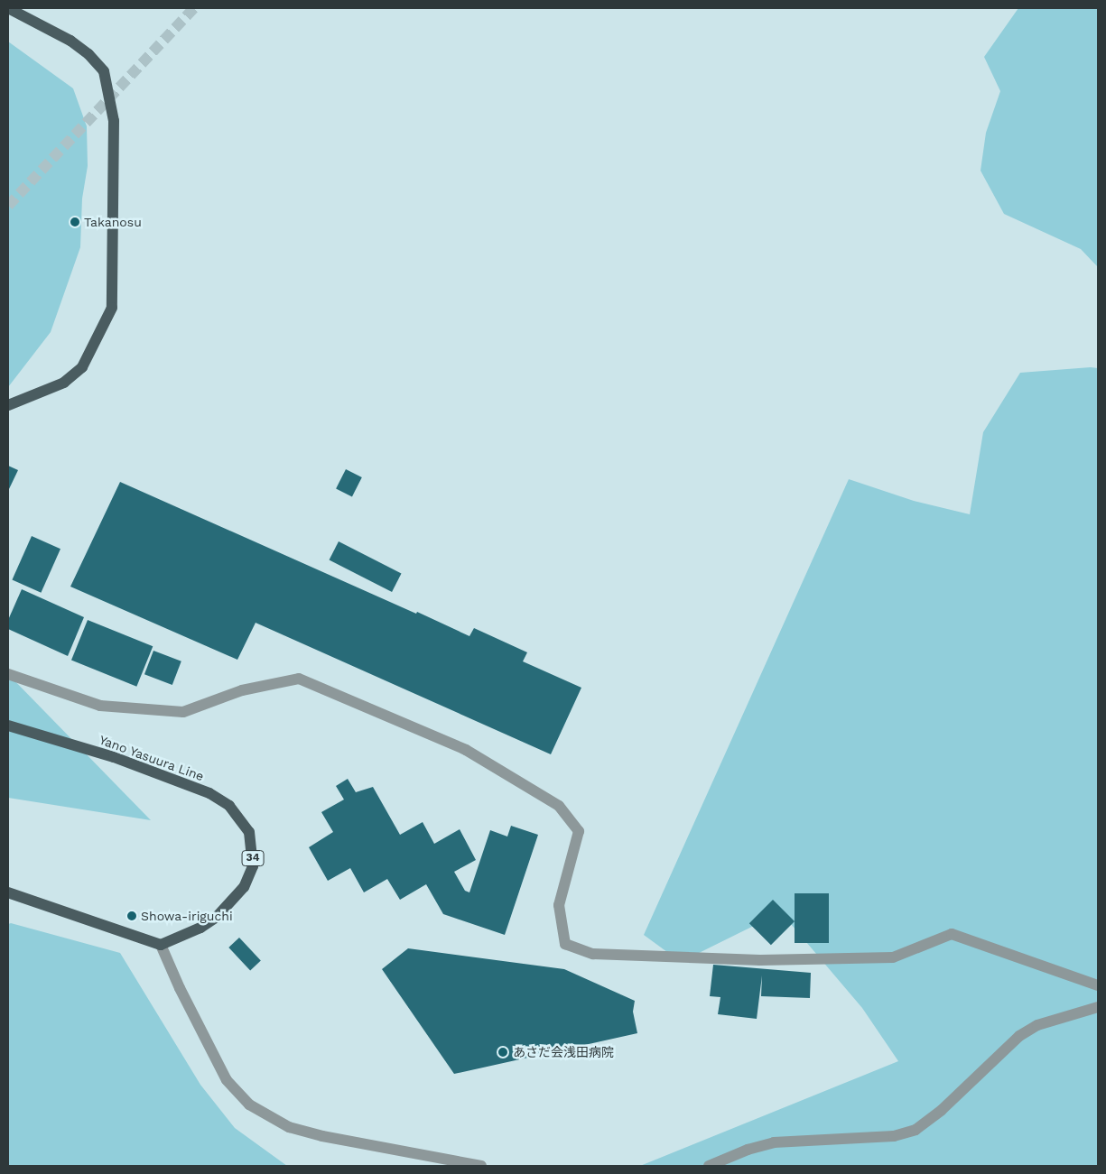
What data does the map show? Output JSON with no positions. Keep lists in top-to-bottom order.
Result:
{
  "streets": {
    "main road": ["Yano Yasuura Line", "34"]
  },
  "places": ["Takanosu", "Showa-iriguchi", "あさだ会浅田病院"]
}
